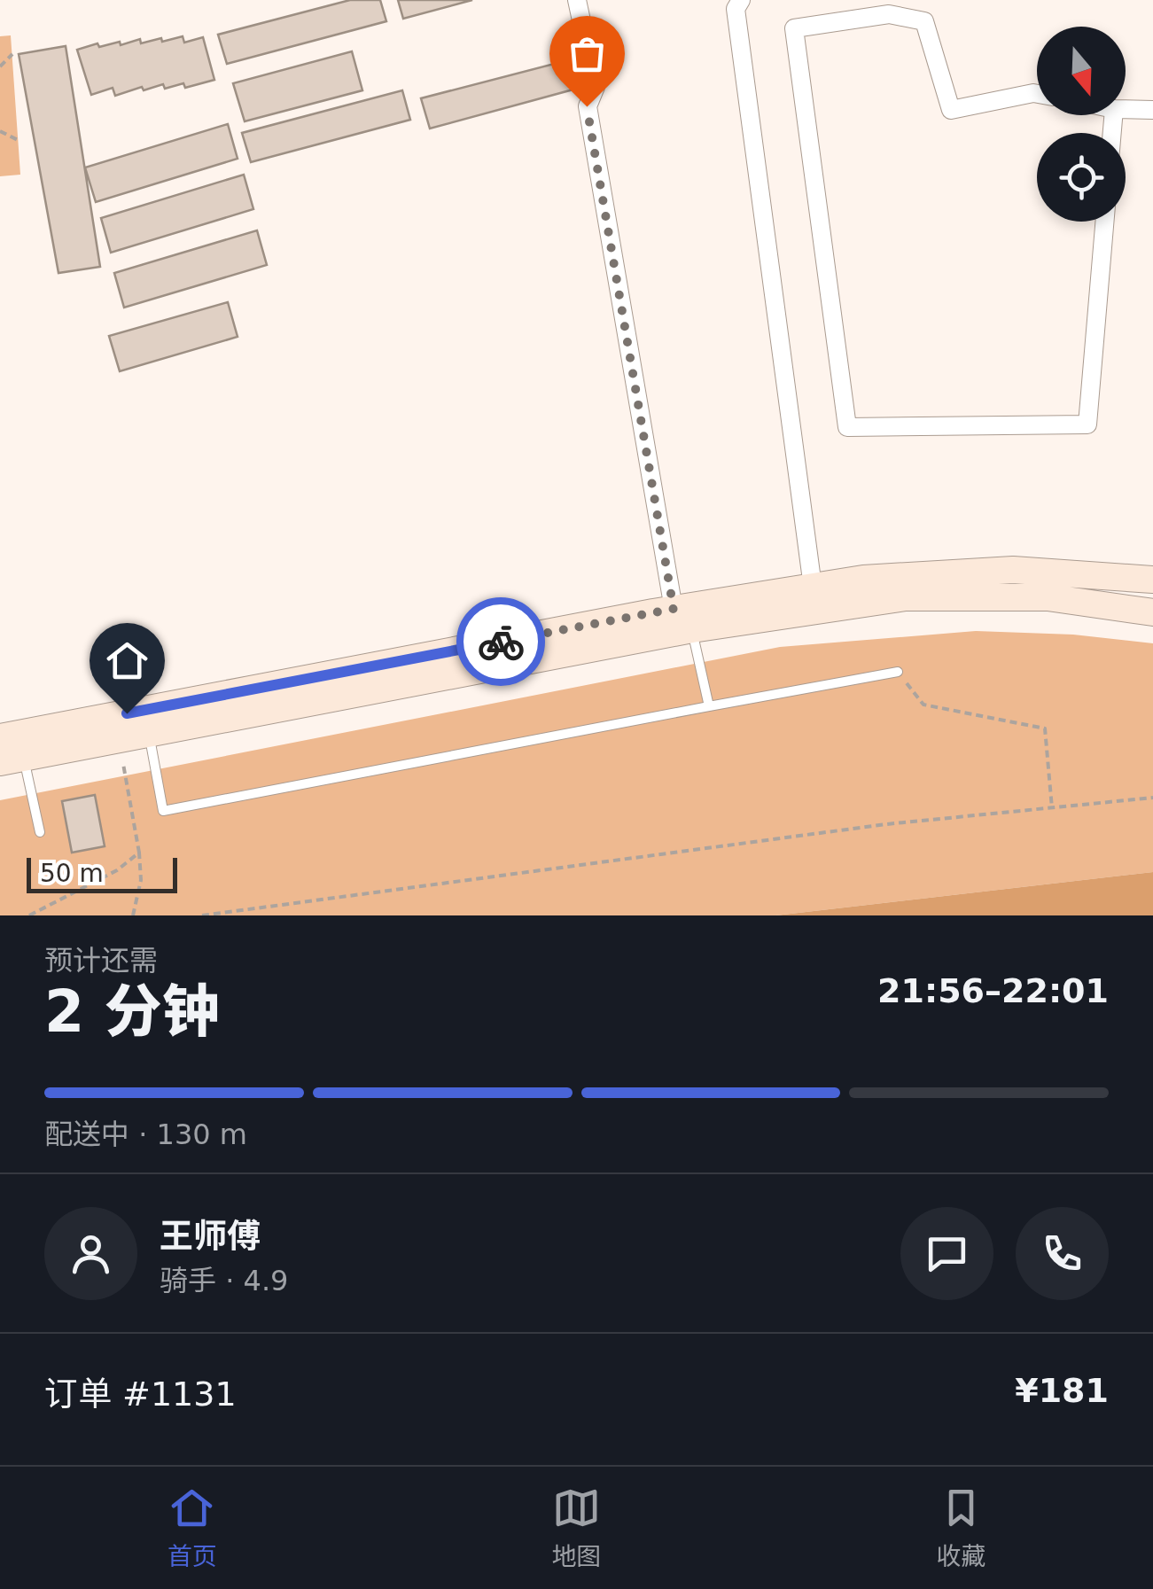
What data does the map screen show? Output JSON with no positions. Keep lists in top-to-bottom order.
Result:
{
  "scale_bar": "50 m",
  "north": "bottom",
  "page": {
    "scale": "50 m",
    "heading": ["2 分钟", "预计还需", "21:56–22:01"],
    "panel": [
      "王师傅",
      "骑手 · 4.9",
      "订单 #1131",
      "¥181"
    ],
    "bar": "配送中 · 130 m",
    "tabs": ["首页", "地图", "收藏"]
  }
}
